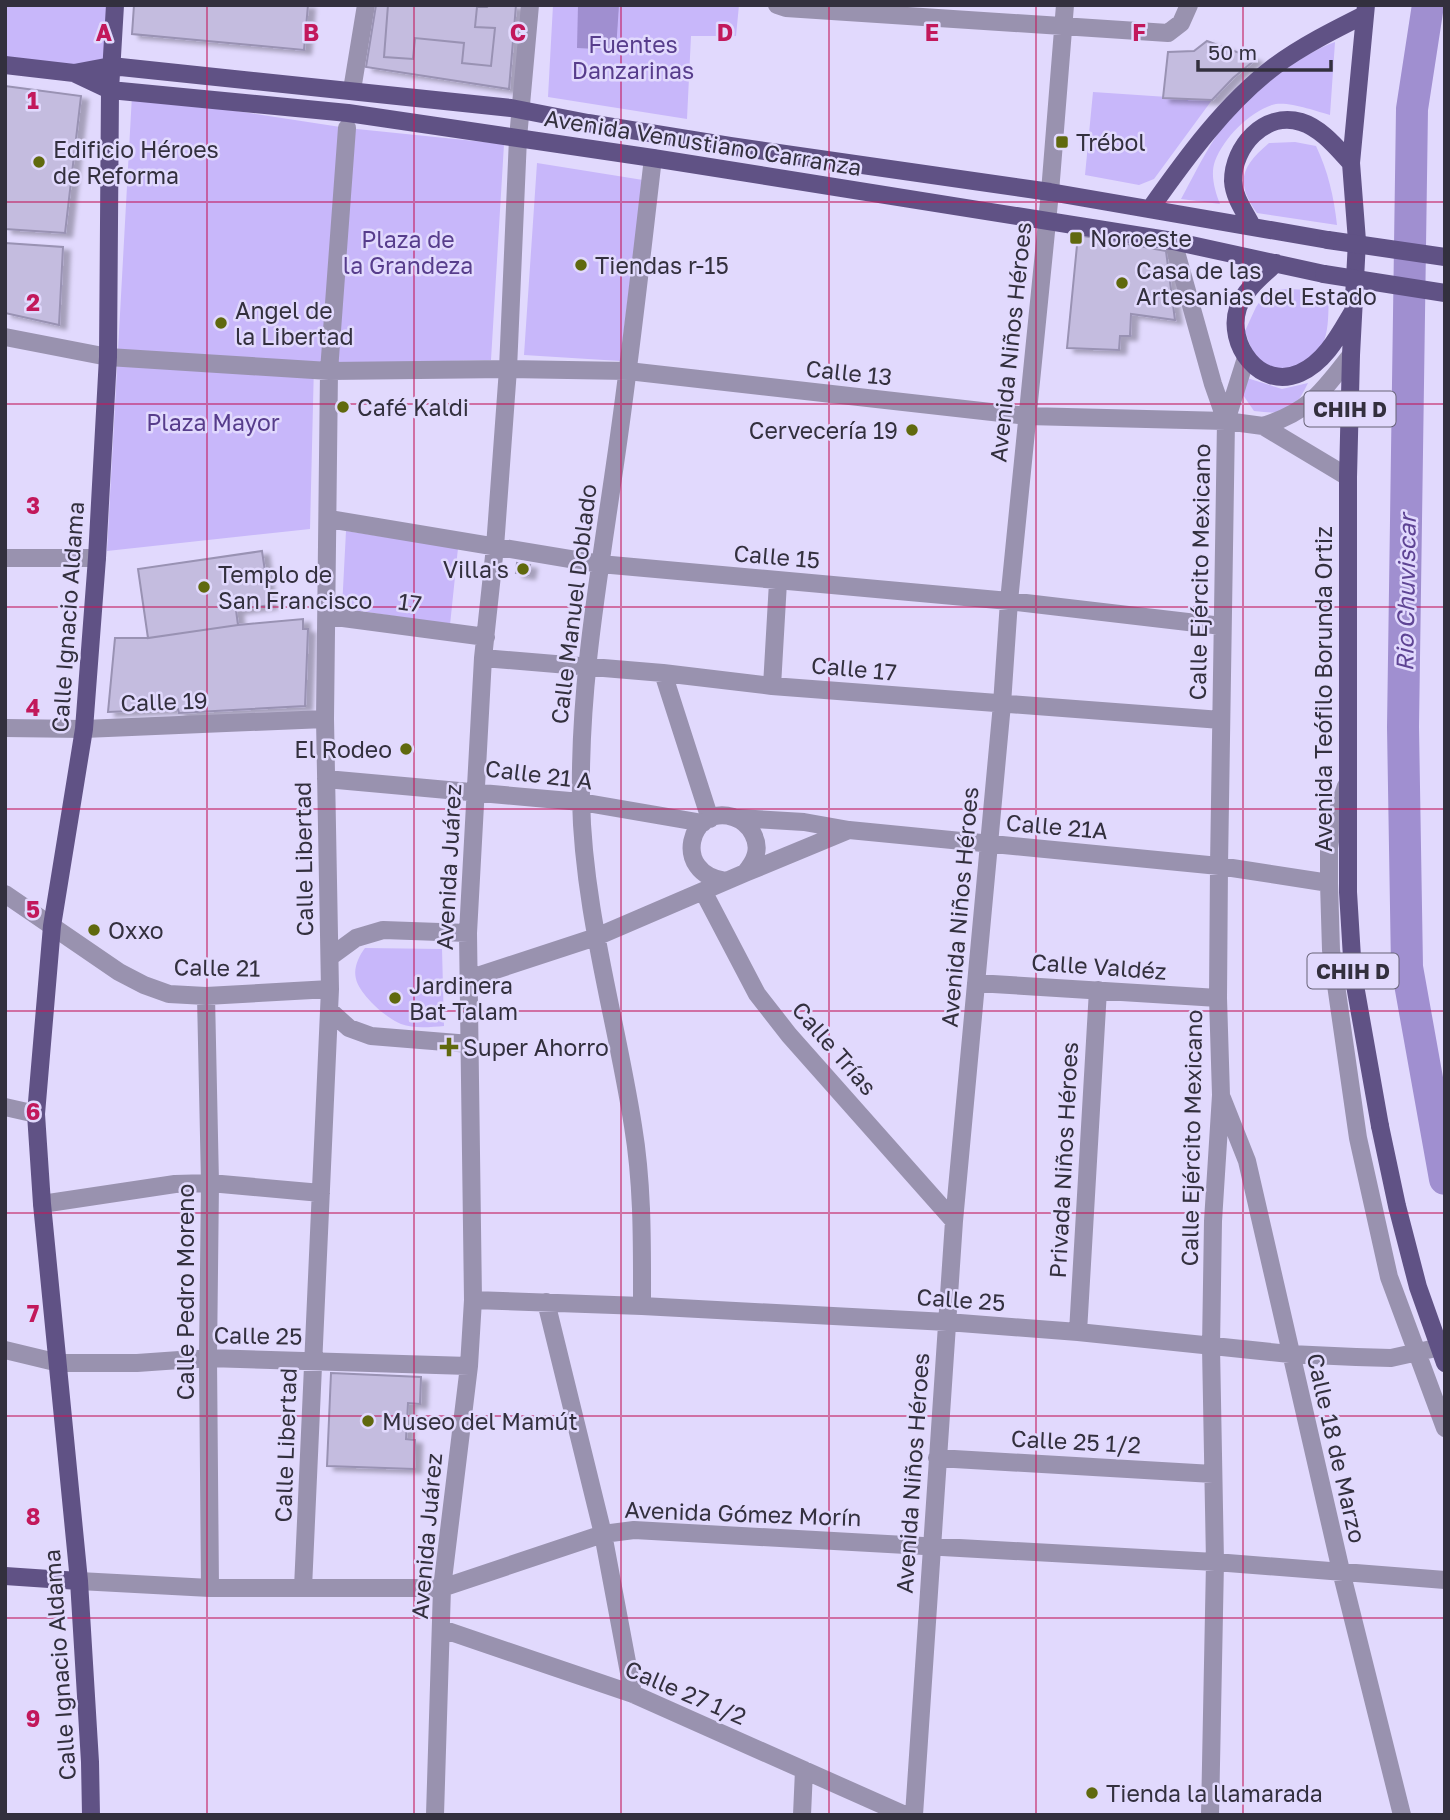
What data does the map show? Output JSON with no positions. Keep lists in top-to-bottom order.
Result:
{
  "streets": {
    "main road": [
      "Avenida Venustiano Carranza",
      "CHIH D",
      "Calle Ignacio Aldama",
      "Avenida Teófilo Borunda Ortiz",
      "Avenida Gómez Morín"
    ],
    "street": [
      "Avenida Niños Héroes",
      "Calle 13",
      "Calle 15",
      "Calle Ejército Mexicano",
      "17",
      "Calle Manuel Doblado",
      "Calle 17",
      "Calle 19",
      "Calle 21 A",
      "Calle 21A",
      "Calle Libertad",
      "Avenida Juárez",
      "Calle Valdéz",
      "Calle 21",
      "Calle Trías",
      "Privada Niños Héroes",
      "Calle Pedro Moreno",
      "Calle 25",
      "Calle 25 1/2",
      "Calle 18 de Marzo",
      "Calle 27 1/2"
    ]
  },
  "crossings": [
    ["Avenida Venustiano Carranza", "Avenida Niños Héroes"],
    ["Avenida Venustiano Carranza", "Calle Manuel Doblado"],
    ["Avenida Venustiano Carranza", "Calle Ignacio Aldama"],
    ["Avenida Venustiano Carranza", "Avenida Juárez"],
    ["Avenida Niños Héroes", "Calle 13"],
    ["Avenida Niños Héroes", "Calle 15"],
    ["Avenida Niños Héroes", "Calle 17"],
    ["Avenida Niños Héroes", "Calle 21A"],
    ["Avenida Niños Héroes", "Calle Valdéz"],
    ["Avenida Niños Héroes", "Calle Trías"],
    ["Avenida Niños Héroes", "Calle 25"],
    ["Avenida Niños Héroes", "Calle 25 1/2"],
    ["Avenida Niños Héroes", "Avenida Gómez Morín"],
    ["Calle 13", "Calle Ejército Mexicano"],
    ["Calle 13", "Calle Manuel Doblado"],
    ["Calle 13", "Calle Ignacio Aldama"],
    ["Calle 13", "Avenida Teófilo Borunda Ortiz"],
    ["Calle 13", "Calle Libertad"],
    ["Calle 13", "Avenida Juárez"],
    ["Calle 15", "Calle Ejército Mexicano"],
    ["Calle 15", "Calle Manuel Doblado"],
    ["Calle 15", "Calle Libertad"],
    ["Calle 15", "Avenida Juárez"],
    ["Calle Ejército Mexicano", "Calle 17"],
    ["Calle Ejército Mexicano", "Calle 21A"],
    ["Calle Ejército Mexicano", "Calle Valdéz"],
    ["Calle Ejército Mexicano", "Calle 25"],
    ["Calle Ejército Mexicano", "Calle 25 1/2"],
    ["Calle Ejército Mexicano", "Calle 18 de Marzo"],
    ["Calle Ejército Mexicano", "Avenida Gómez Morín"],
    ["17", "Calle Libertad"],
    ["17", "Avenida Juárez"],
    ["Calle Manuel Doblado", "Calle 17"],
    ["Calle Manuel Doblado", "Calle 21 A"],
    ["Calle Manuel Doblado", "Calle 25"],
    ["Calle Ignacio Aldama", "Calle 19"],
    ["Calle Ignacio Aldama", "Calle 21"],
    ["Calle Ignacio Aldama", "Calle 25"],
    ["Calle Ignacio Aldama", "Avenida Gómez Morín"],
    ["Calle 17", "Avenida Juárez"],
    ["Calle 19", "Calle Libertad"],
    ["Calle 21 A", "Calle 21A"],
    ["Calle 21 A", "Calle Libertad"],
    ["Calle 21 A", "Avenida Juárez"],
    ["Calle Libertad", "Calle 21"],
    ["Calle Libertad", "Calle 25"],
    ["Calle Libertad", "Avenida Gómez Morín"],
    ["Avenida Juárez", "Calle 25"],
    ["Avenida Juárez", "Avenida Gómez Morín"],
    ["Avenida Juárez", "Calle 27 1/2"],
    ["Calle Valdéz", "Privada Niños Héroes"],
    ["Calle 21", "Calle Pedro Moreno"],
    ["Privada Niños Héroes", "Calle 25"],
    ["Calle Pedro Moreno", "Calle 25"],
    ["Calle Pedro Moreno", "Avenida Gómez Morín"],
    ["Calle 25", "Calle 18 de Marzo"],
    ["Calle 18 de Marzo", "Avenida Gómez Morín"]
  ],
  "water": ["Rio Chuviscar"],
  "parks": ["Fuentes Danzarinas", "Plaza de la Grandeza", "Plaza Mayor"],
  "places": {
    "transit": ["Trébol", "Noroeste"],
    "other": [
      "Edificio Héroes de Reforma",
      "Tiendas r-15",
      "Casa de las Artesanias del Estado",
      "Angel de la Libertad",
      "Café Kaldi",
      "Cervecería 19",
      "Villa's",
      "Templo de San Francisco",
      "El Rodeo",
      "Oxxo",
      "Jardinera Bat Talam",
      "Museo del Mamút",
      "Tienda la llamarada"
    ],
    "health": ["Super Ahorro"]
  },
  "scale_bar": "50 m",
  "grid": {
    "columns": [
      "A",
      "B",
      "C",
      "D",
      "E",
      "F"
    ],
    "rows": [
      "1",
      "2",
      "3",
      "4",
      "5",
      "6",
      "7",
      "8",
      "9"
    ]
  }
}
